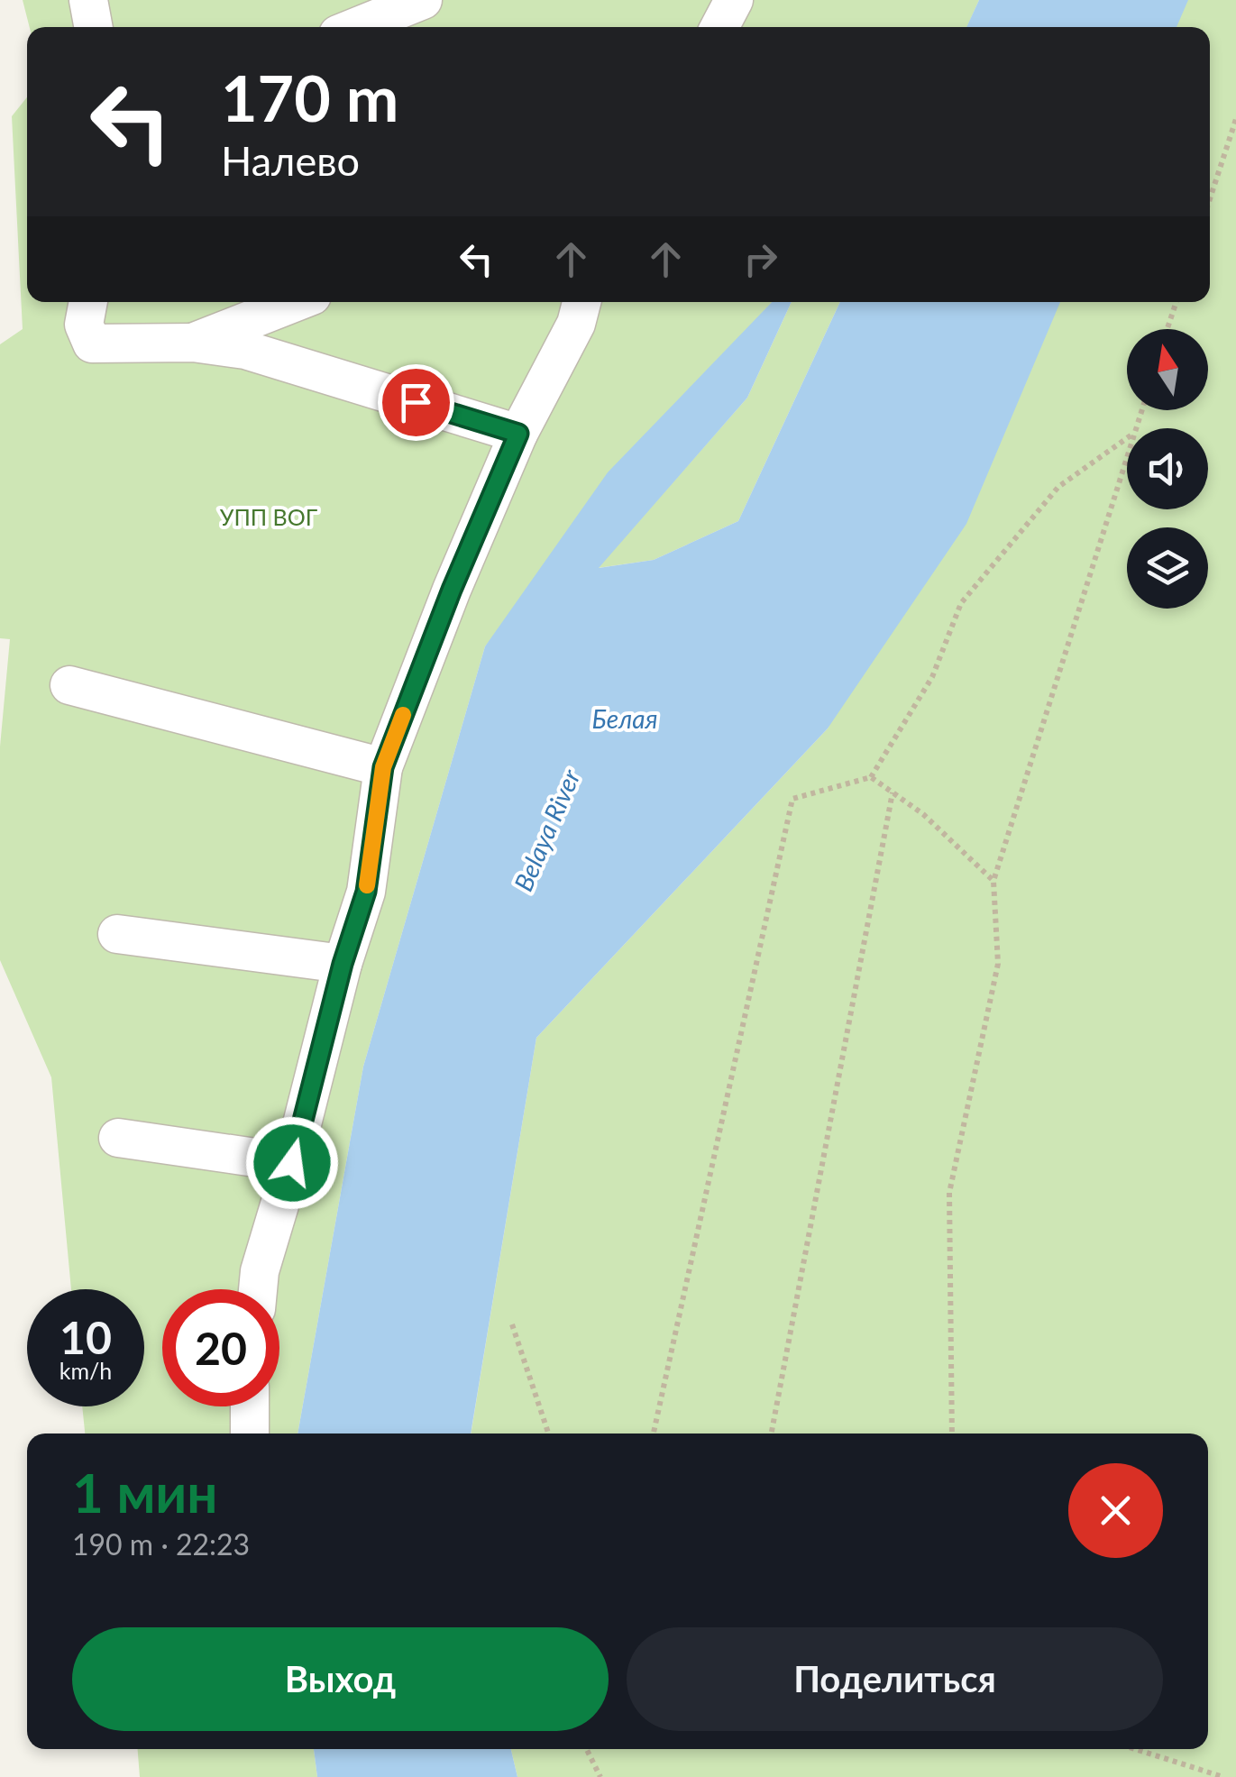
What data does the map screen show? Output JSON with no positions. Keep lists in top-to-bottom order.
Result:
{
  "water": ["Белая", "Belaya River"],
  "parks": ["УПП ВОГ"],
  "north": "top",
  "page": {
    "turn": ["170 m", "Налево"],
    "speed": "10 km/h",
    "limit": "20",
    "heading": ["1 мин", "190 m · 22:23"],
    "buttons": ["Выход", "Поделиться"]
  }
}
